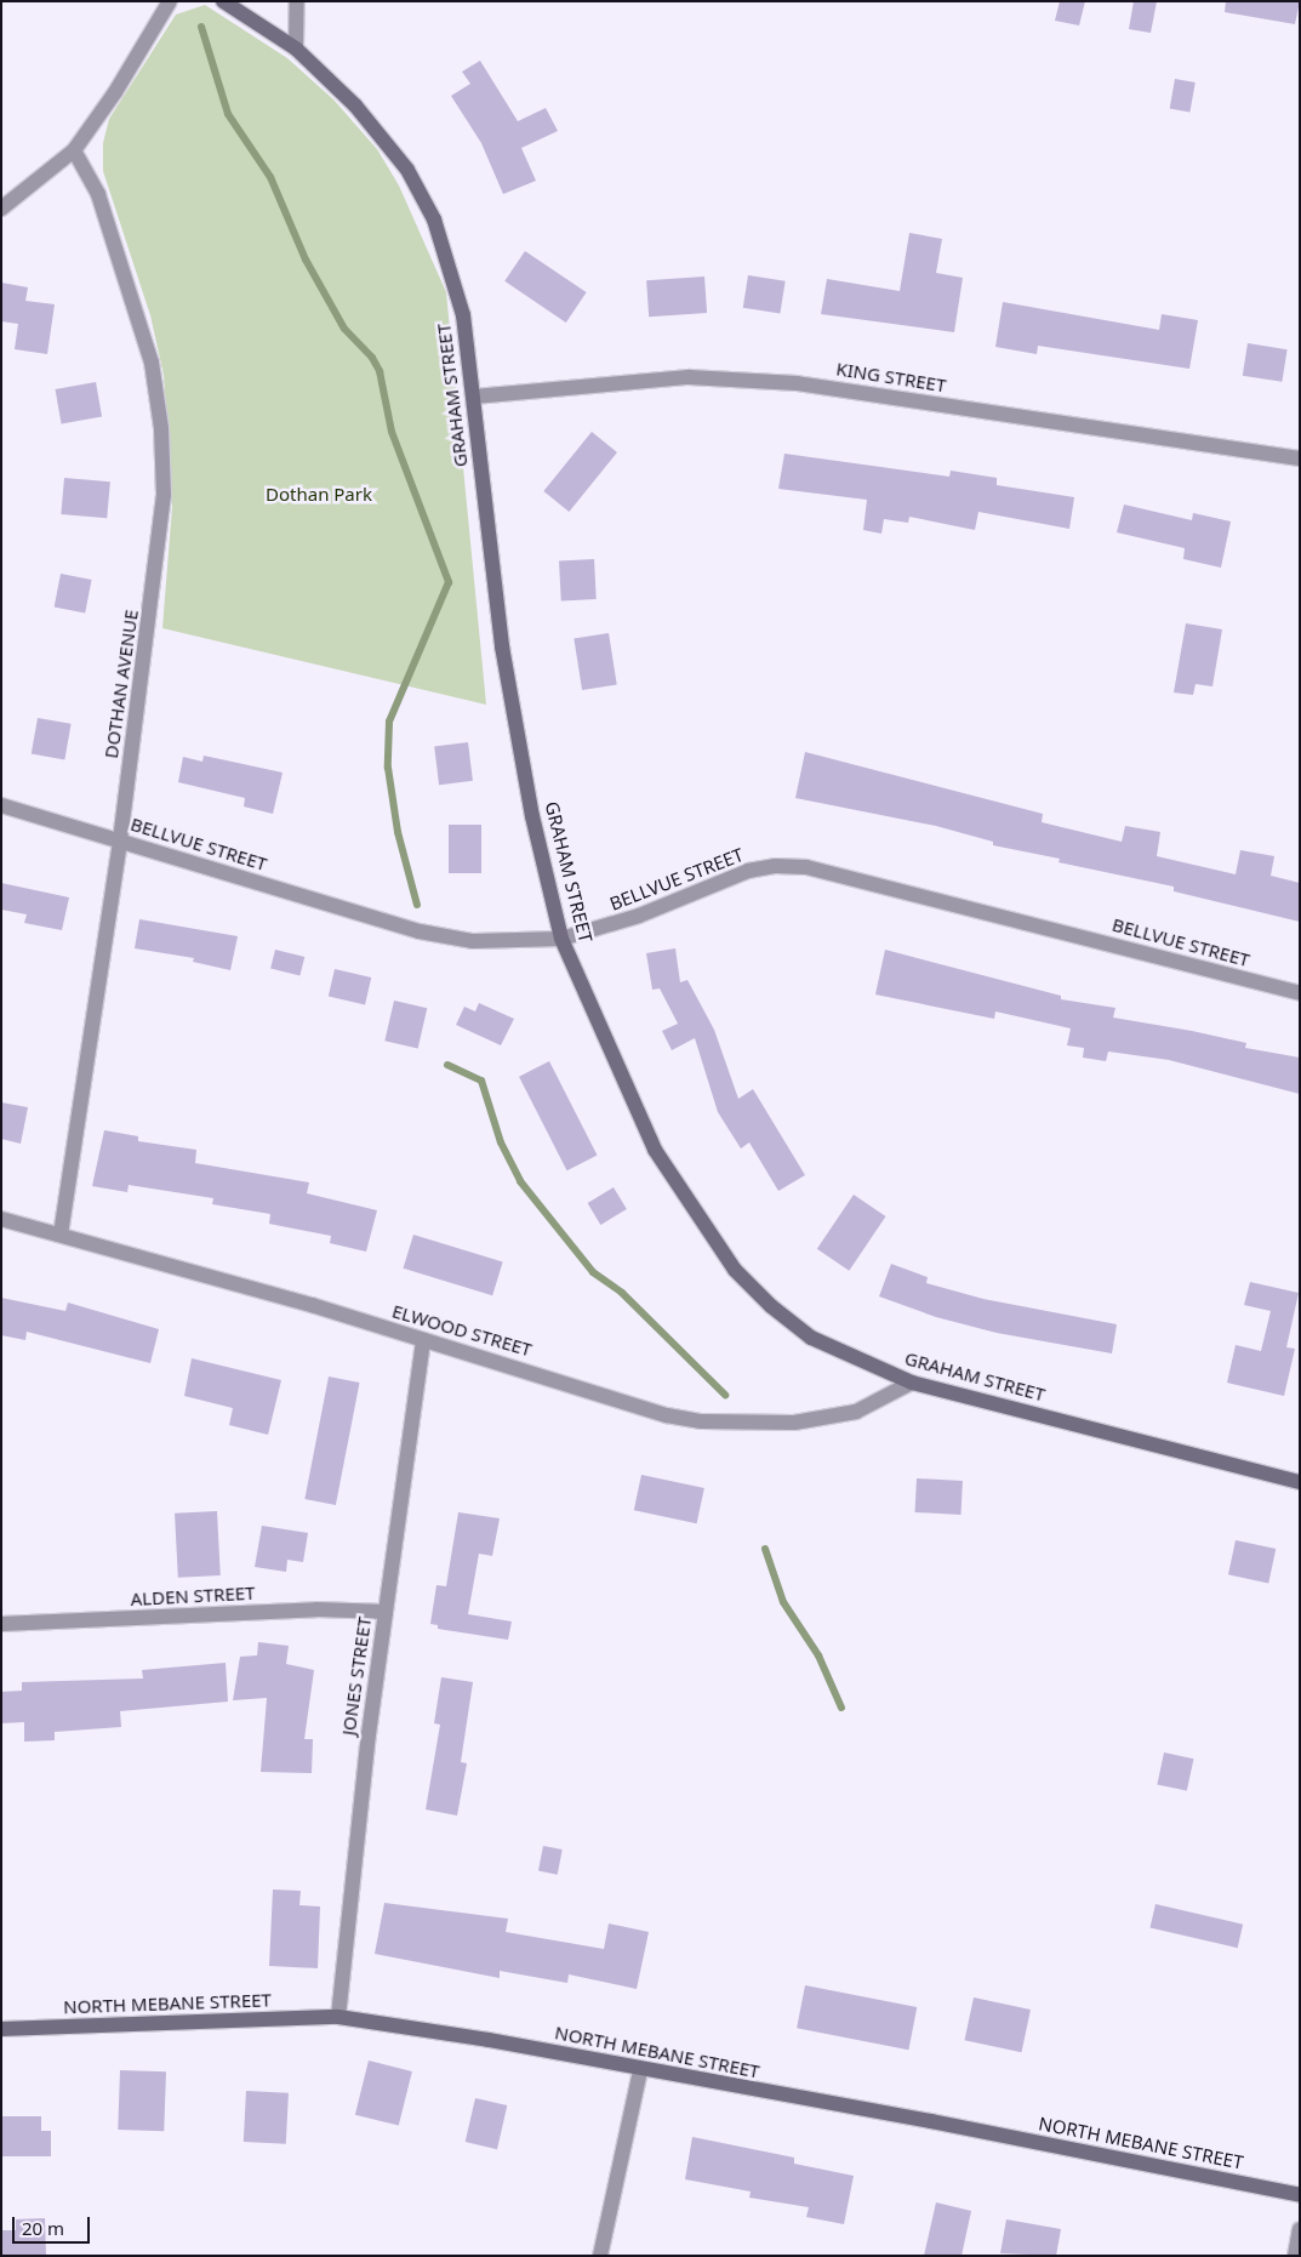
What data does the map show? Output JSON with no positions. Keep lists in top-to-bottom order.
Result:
{
  "streets": {
    "street": [
      "KING STREET",
      "GRAHAM STREET",
      "DOTHAN AVENUE",
      "BELLVUE STREET",
      "ELWOOD STREET",
      "ALDEN STREET",
      "JONES STREET",
      "NORTH MEBANE STREET"
    ]
  },
  "crossings": [
    ["KING STREET", "GRAHAM STREET"],
    ["GRAHAM STREET", "BELLVUE STREET"],
    ["GRAHAM STREET", "ELWOOD STREET"],
    ["DOTHAN AVENUE", "BELLVUE STREET"],
    ["DOTHAN AVENUE", "ELWOOD STREET"],
    ["ELWOOD STREET", "JONES STREET"],
    ["ALDEN STREET", "JONES STREET"],
    ["JONES STREET", "NORTH MEBANE STREET"]
  ],
  "parks": ["Dothan Park"],
  "scale_bar": "20 m"
}
